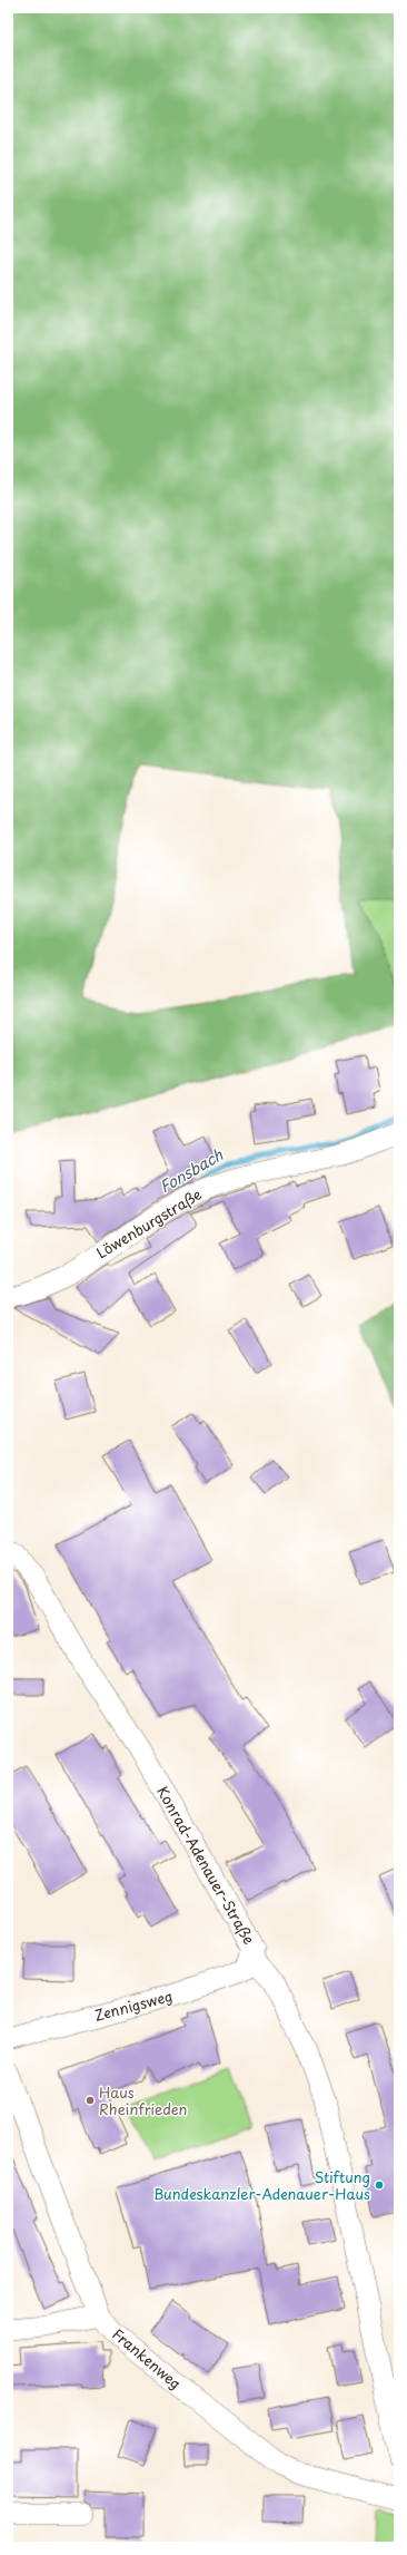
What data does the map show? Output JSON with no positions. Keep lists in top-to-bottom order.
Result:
{
  "streets": {
    "street": [
      "Löwenburgstraße",
      "Konrad-Adenauer-Straße",
      "Zennigsweg",
      "Frankenweg"
    ]
  },
  "crossings": [
    ["Konrad-Adenauer-Straße", "Zennigsweg"]
  ],
  "water": ["Fonsbach"],
  "places": ["Haus Rheinfrieden", "Stiftung Bundeskanzler-Adenauer-Haus"]
}
